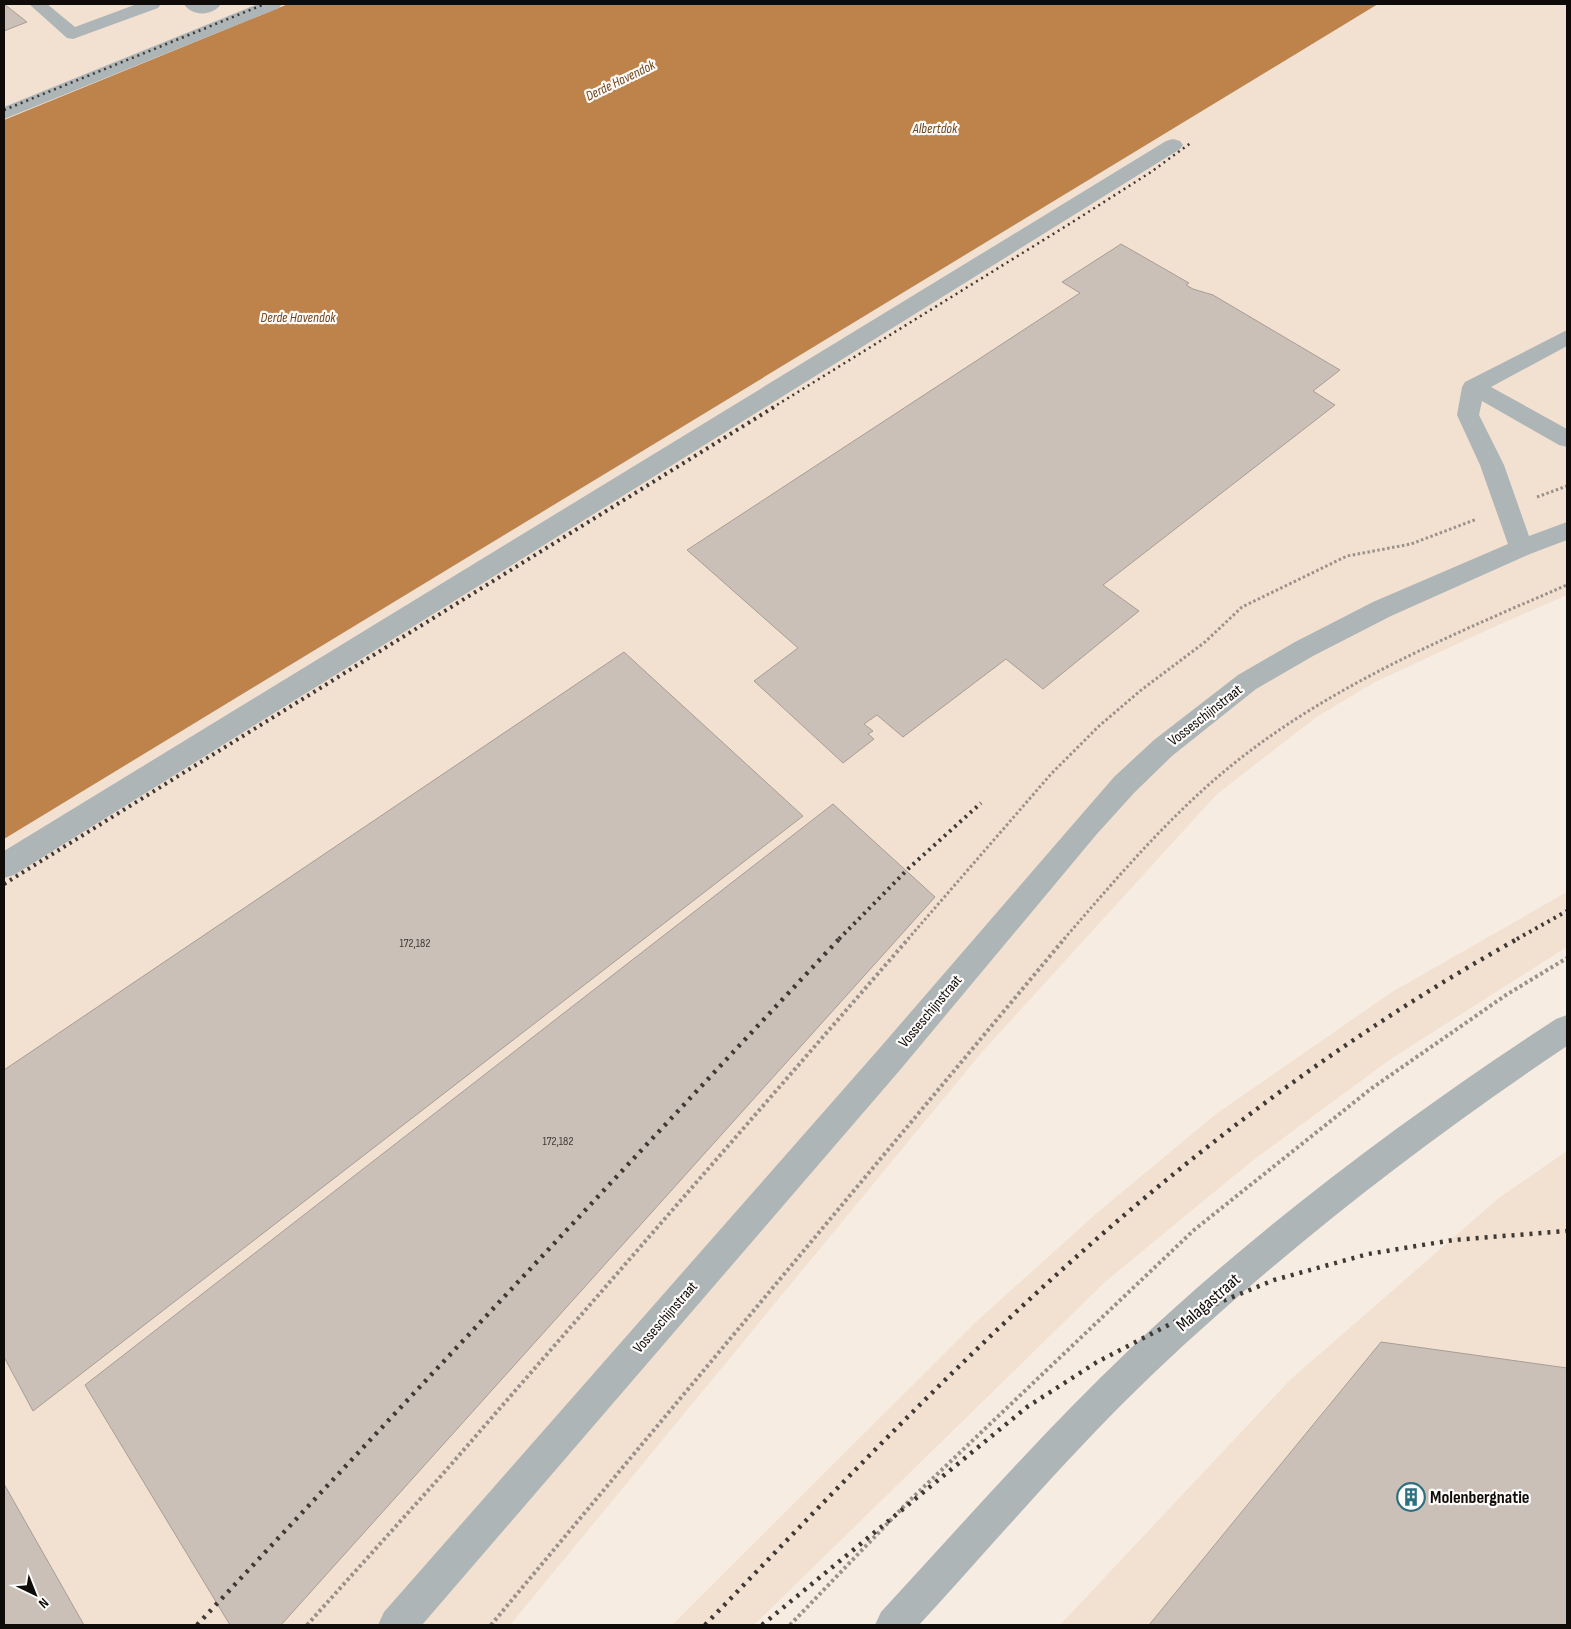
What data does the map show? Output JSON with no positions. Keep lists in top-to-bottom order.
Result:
{
  "streets": {
    "street": ["Vosseschijnstraat", "Malagastraat"]
  },
  "water": ["Derde Havendok", "Albertdok"],
  "places": {
    "building": ["Molenbergnatie"]
  },
  "house_numbers": ["172,182", "172,182"],
  "north": "bottom right"
}
